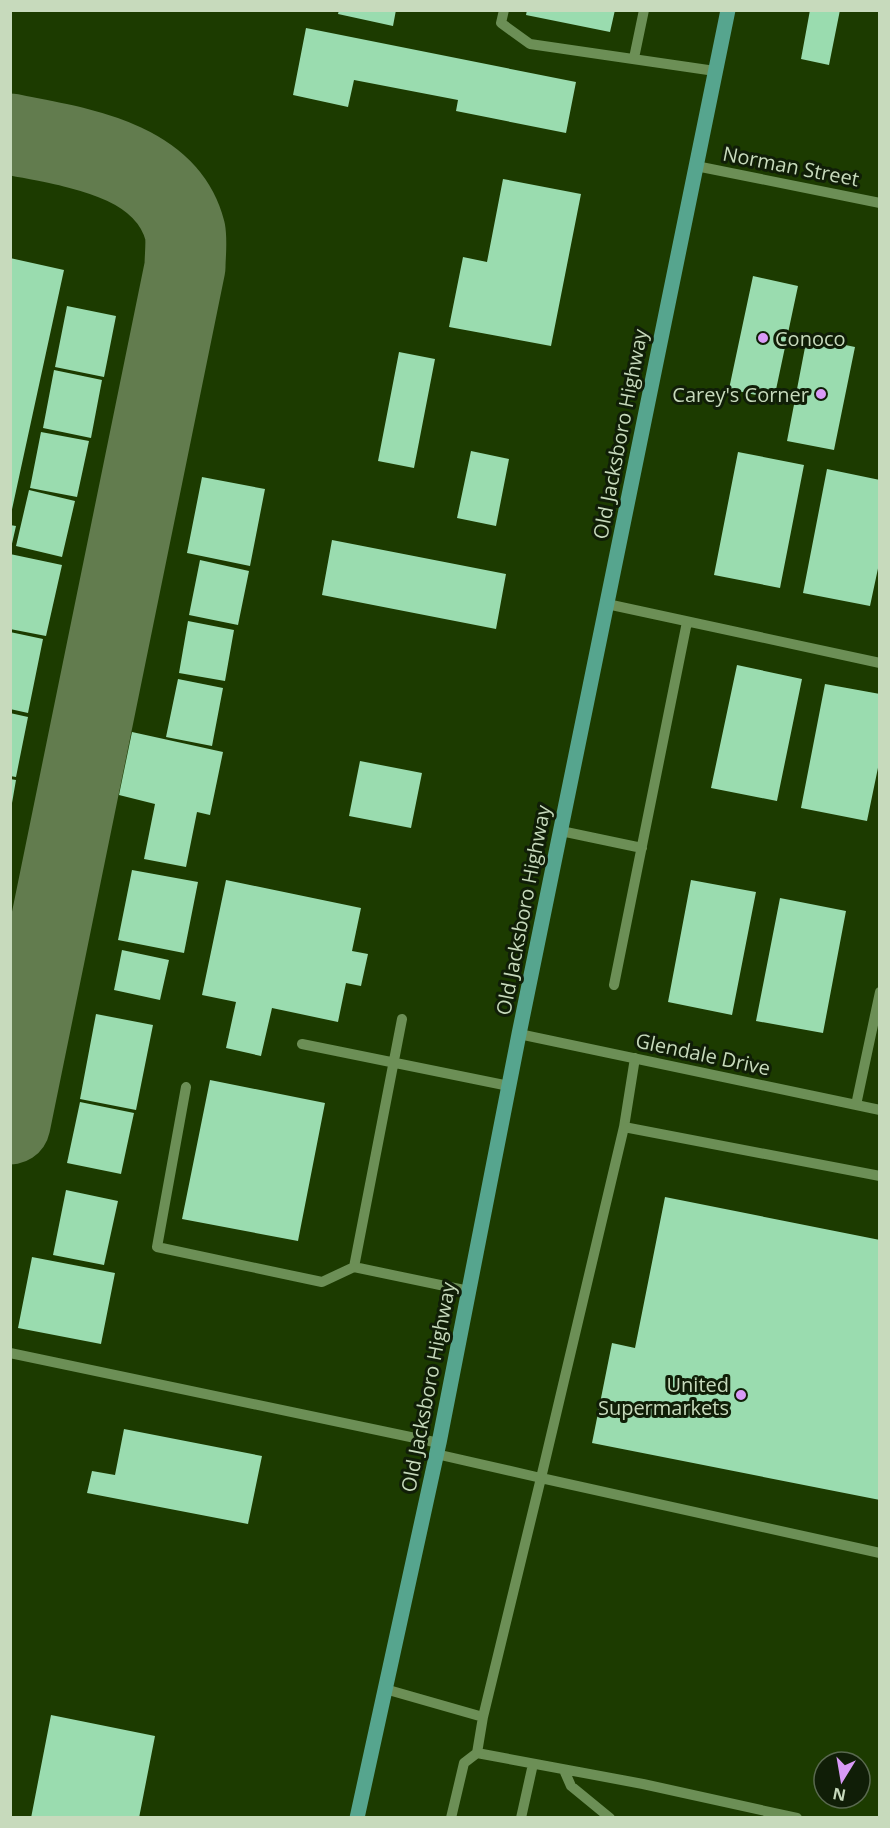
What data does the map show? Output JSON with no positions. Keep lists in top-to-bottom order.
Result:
{
  "streets": {
    "main road": ["Old Jacksboro Highway"],
    "street": ["Norman Street", "Glendale Drive"]
  },
  "crossings": [
    ["Norman Street", "Old Jacksboro Highway"],
    ["Old Jacksboro Highway", "Glendale Drive"]
  ],
  "places": ["Conoco", "Carey's Corner", "United Supermarkets"],
  "north": "bottom"
}
